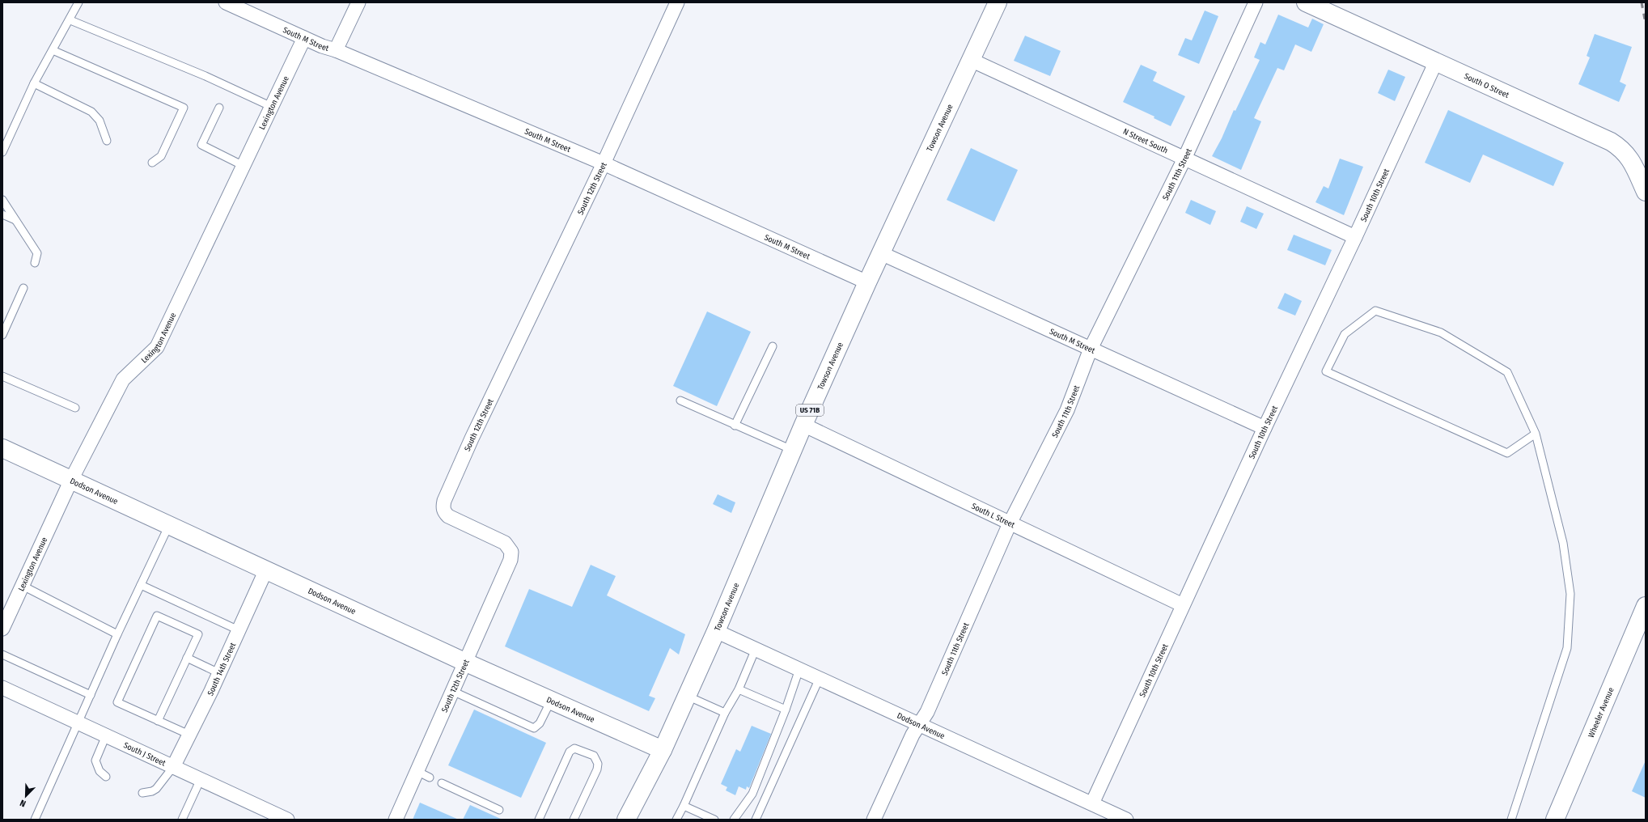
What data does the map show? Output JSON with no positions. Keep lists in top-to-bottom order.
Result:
{
  "streets": {
    "main road": [
      "South O Street",
      "Towson Avenue",
      "US 71B",
      "Dodson Avenue",
      "Wheeler Avenue"
    ],
    "street": [
      "South M Street",
      "Lexington Avenue",
      "N Street South",
      "South 11th Street",
      "South 12th Street",
      "South 10th Street",
      "South L Street",
      "South 14th Street",
      "South J Street"
    ]
  },
  "crossings": [
    ["South M Street", "Lexington Avenue"],
    ["South M Street", "Towson Avenue"],
    ["South M Street", "South 11th Street"],
    ["South M Street", "South 12th Street"],
    ["South M Street", "South 10th Street"],
    ["South O Street", "South 10th Street"],
    ["Lexington Avenue", "Dodson Avenue"],
    ["Towson Avenue", "N Street South"],
    ["Towson Avenue", "Dodson Avenue"],
    ["Towson Avenue", "South L Street"],
    ["N Street South", "South 11th Street"],
    ["N Street South", "South 10th Street"],
    ["South 11th Street", "Dodson Avenue"],
    ["South 11th Street", "South L Street"],
    ["South 12th Street", "Dodson Avenue"],
    ["South 10th Street", "Dodson Avenue"],
    ["South 10th Street", "South L Street"],
    ["Dodson Avenue", "South 14th Street"],
    ["South 14th Street", "South J Street"]
  ],
  "north": "bottom left"
}
